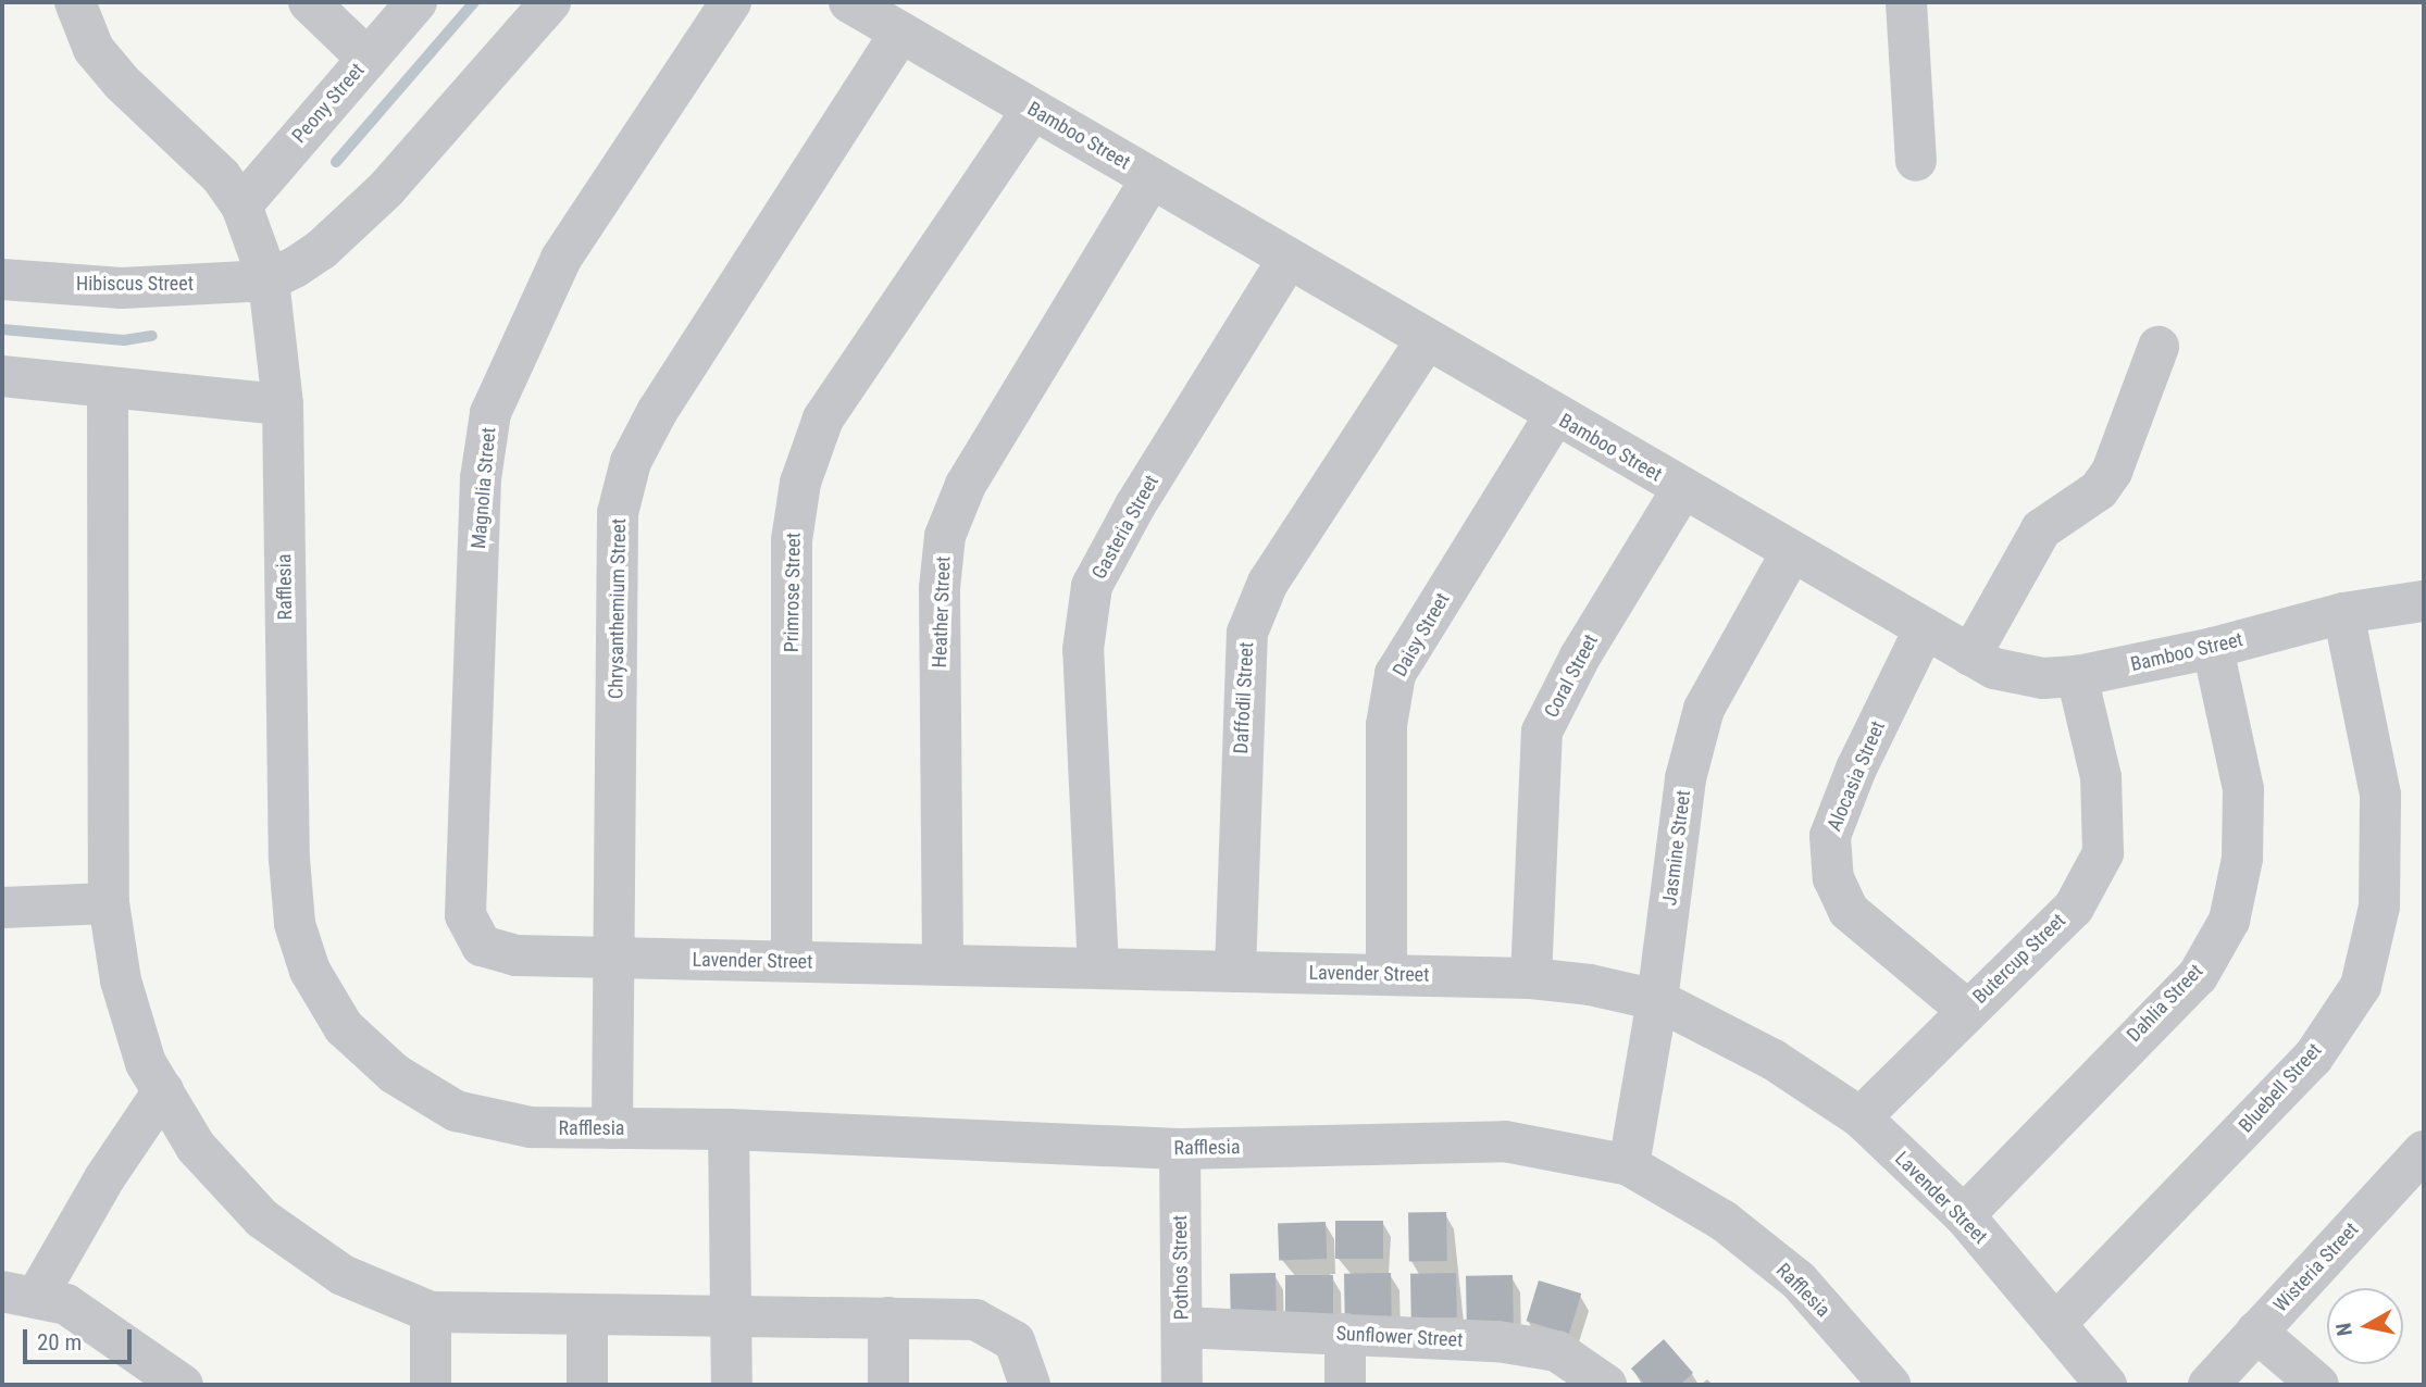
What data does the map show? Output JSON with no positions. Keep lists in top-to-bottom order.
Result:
{
  "streets": {
    "street": [
      "Peony Street",
      "Bamboo Street",
      "Hibiscus Street",
      "Magnolia Street",
      "Gasteria Street",
      "Rafflesia",
      "Primrose Street",
      "Chrysanthemium Street",
      "Heather Street",
      "Daisy Street",
      "Coral Street",
      "Daffodil Street",
      "Alocasia Street",
      "Jasmine Street",
      "Butercup Street",
      "Lavender Street",
      "Dahlia Street",
      "Bluebell Street",
      "Pothos Street",
      "Wisteria Street",
      "Sunflower Street"
    ]
  },
  "crossings": [
    ["Peony Street", "Rafflesia"],
    ["Bamboo Street", "Gasteria Street"],
    ["Bamboo Street", "Primrose Street"],
    ["Bamboo Street", "Chrysanthemium Street"],
    ["Bamboo Street", "Heather Street"],
    ["Bamboo Street", "Daisy Street"],
    ["Bamboo Street", "Coral Street"],
    ["Bamboo Street", "Daffodil Street"],
    ["Bamboo Street", "Alocasia Street"],
    ["Bamboo Street", "Jasmine Street"],
    ["Bamboo Street", "Butercup Street"],
    ["Bamboo Street", "Dahlia Street"],
    ["Bamboo Street", "Bluebell Street"],
    ["Hibiscus Street", "Rafflesia"],
    ["Magnolia Street", "Lavender Street"],
    ["Gasteria Street", "Lavender Street"],
    ["Rafflesia", "Chrysanthemium Street"],
    ["Rafflesia", "Jasmine Street"],
    ["Rafflesia", "Pothos Street"],
    ["Primrose Street", "Lavender Street"],
    ["Chrysanthemium Street", "Lavender Street"],
    ["Heather Street", "Lavender Street"],
    ["Daisy Street", "Lavender Street"],
    ["Coral Street", "Lavender Street"],
    ["Daffodil Street", "Lavender Street"],
    ["Alocasia Street", "Butercup Street"],
    ["Jasmine Street", "Lavender Street"],
    ["Butercup Street", "Lavender Street"],
    ["Lavender Street", "Dahlia Street"],
    ["Lavender Street", "Bluebell Street"],
    ["Pothos Street", "Sunflower Street"]
  ],
  "scale_bar": "20 m",
  "north": "left"
}
